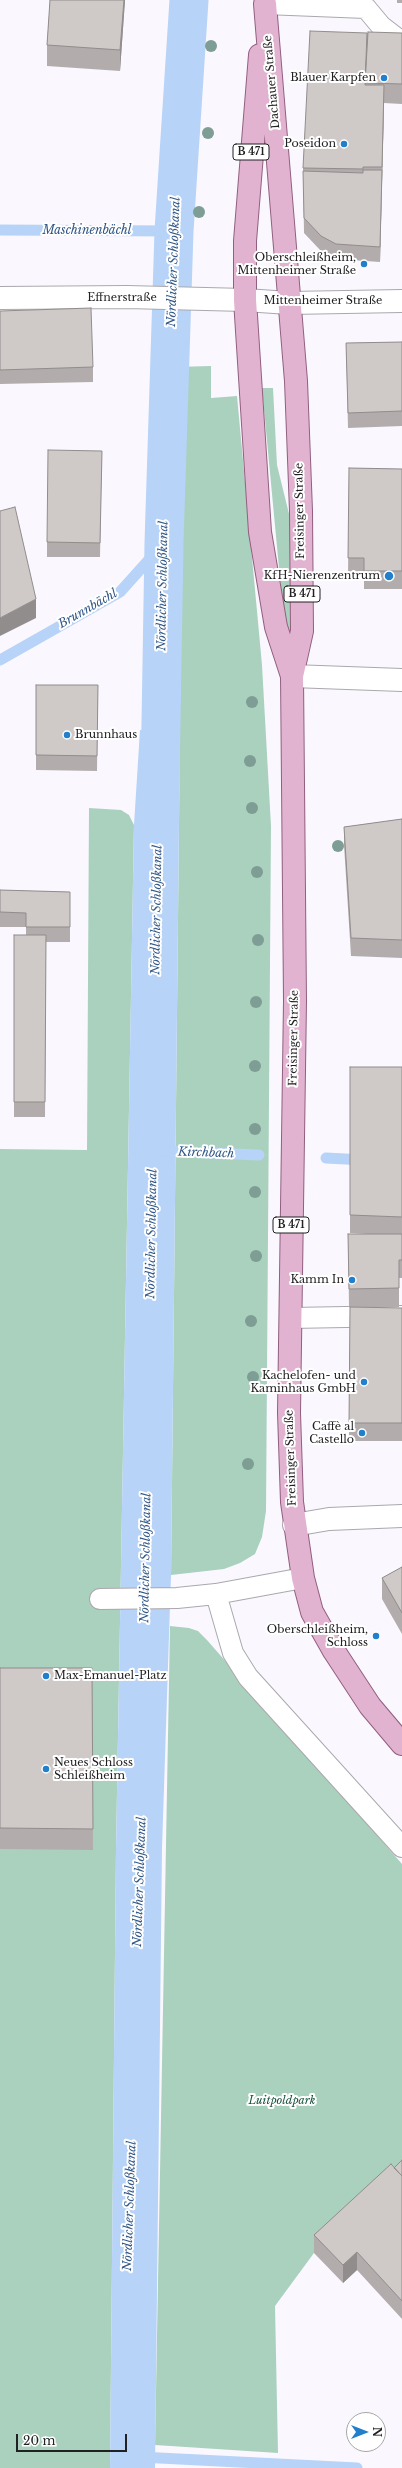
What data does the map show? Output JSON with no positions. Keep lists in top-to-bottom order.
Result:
{
  "streets": {
    "main road": ["Dachauer Straße", "B 471", "Freisinger Straße"],
    "street": ["Effnerstraße", "Mittenheimer Straße"]
  },
  "crossings": [
    ["Dachauer Straße", "Effnerstraße"],
    ["Dachauer Straße", "Mittenheimer Straße"],
    ["Dachauer Straße", "Freisinger Straße"],
    ["Effnerstraße", "Mittenheimer Straße"],
    ["Mittenheimer Straße", "Freisinger Straße"]
  ],
  "water": [
    "Maschinenbächl",
    "Nördlicher Schloßkanal",
    "Brunnbächl",
    "Kirchbach"
  ],
  "parks": ["Luitpoldpark"],
  "places": [
    "Blauer Karpfen",
    "Poseidon",
    "Oberschleißheim, Mittenheimer Straße",
    "KfH-Nierenzentrum",
    "Brunnhaus",
    "Kamm In",
    "Kachelofen- und Kaminhaus GmbH",
    "Caffè al Castello",
    "Oberschleißheim, Schloss",
    "Max-Emanuel-Platz",
    "Neues Schloss Schleißheim"
  ],
  "scale_bar": "20 m",
  "north": "right"
}
